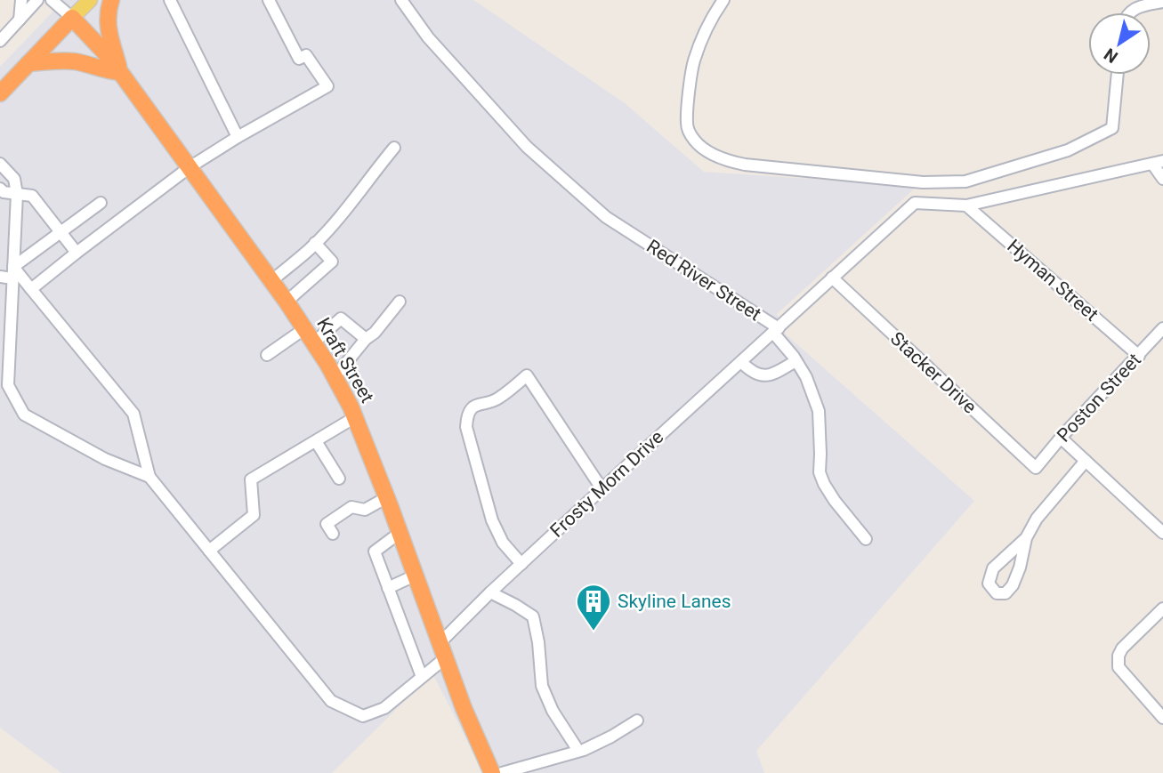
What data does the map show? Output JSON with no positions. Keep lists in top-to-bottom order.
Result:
{
  "streets": {
    "highway": ["Kraft Street"],
    "street": [
      "Red River Street",
      "Hyman Street",
      "Stacker Drive",
      "Poston Street",
      "Frosty Morn Drive"
    ]
  },
  "crossings": [
    ["Red River Street", "Hyman Street"],
    ["Red River Street", "Stacker Drive"],
    ["Red River Street", "Frosty Morn Drive"],
    ["Hyman Street", "Poston Street"],
    ["Kraft Street", "Frosty Morn Drive"],
    ["Stacker Drive", "Poston Street"]
  ],
  "places": {
    "building": ["Skyline Lanes"]
  },
  "north": "bottom left"
}
